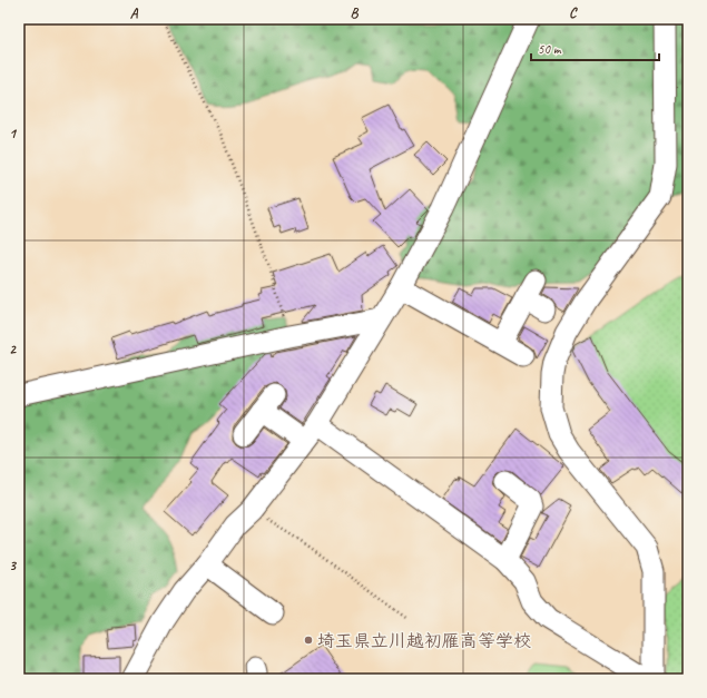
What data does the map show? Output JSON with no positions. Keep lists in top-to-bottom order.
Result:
{
  "places": ["埼玉県立川越初雁高等学校"],
  "scale_bar": "50 m",
  "grid": {
    "columns": ["A", "B", "C"],
    "rows": ["1", "2", "3"]
  }
}
